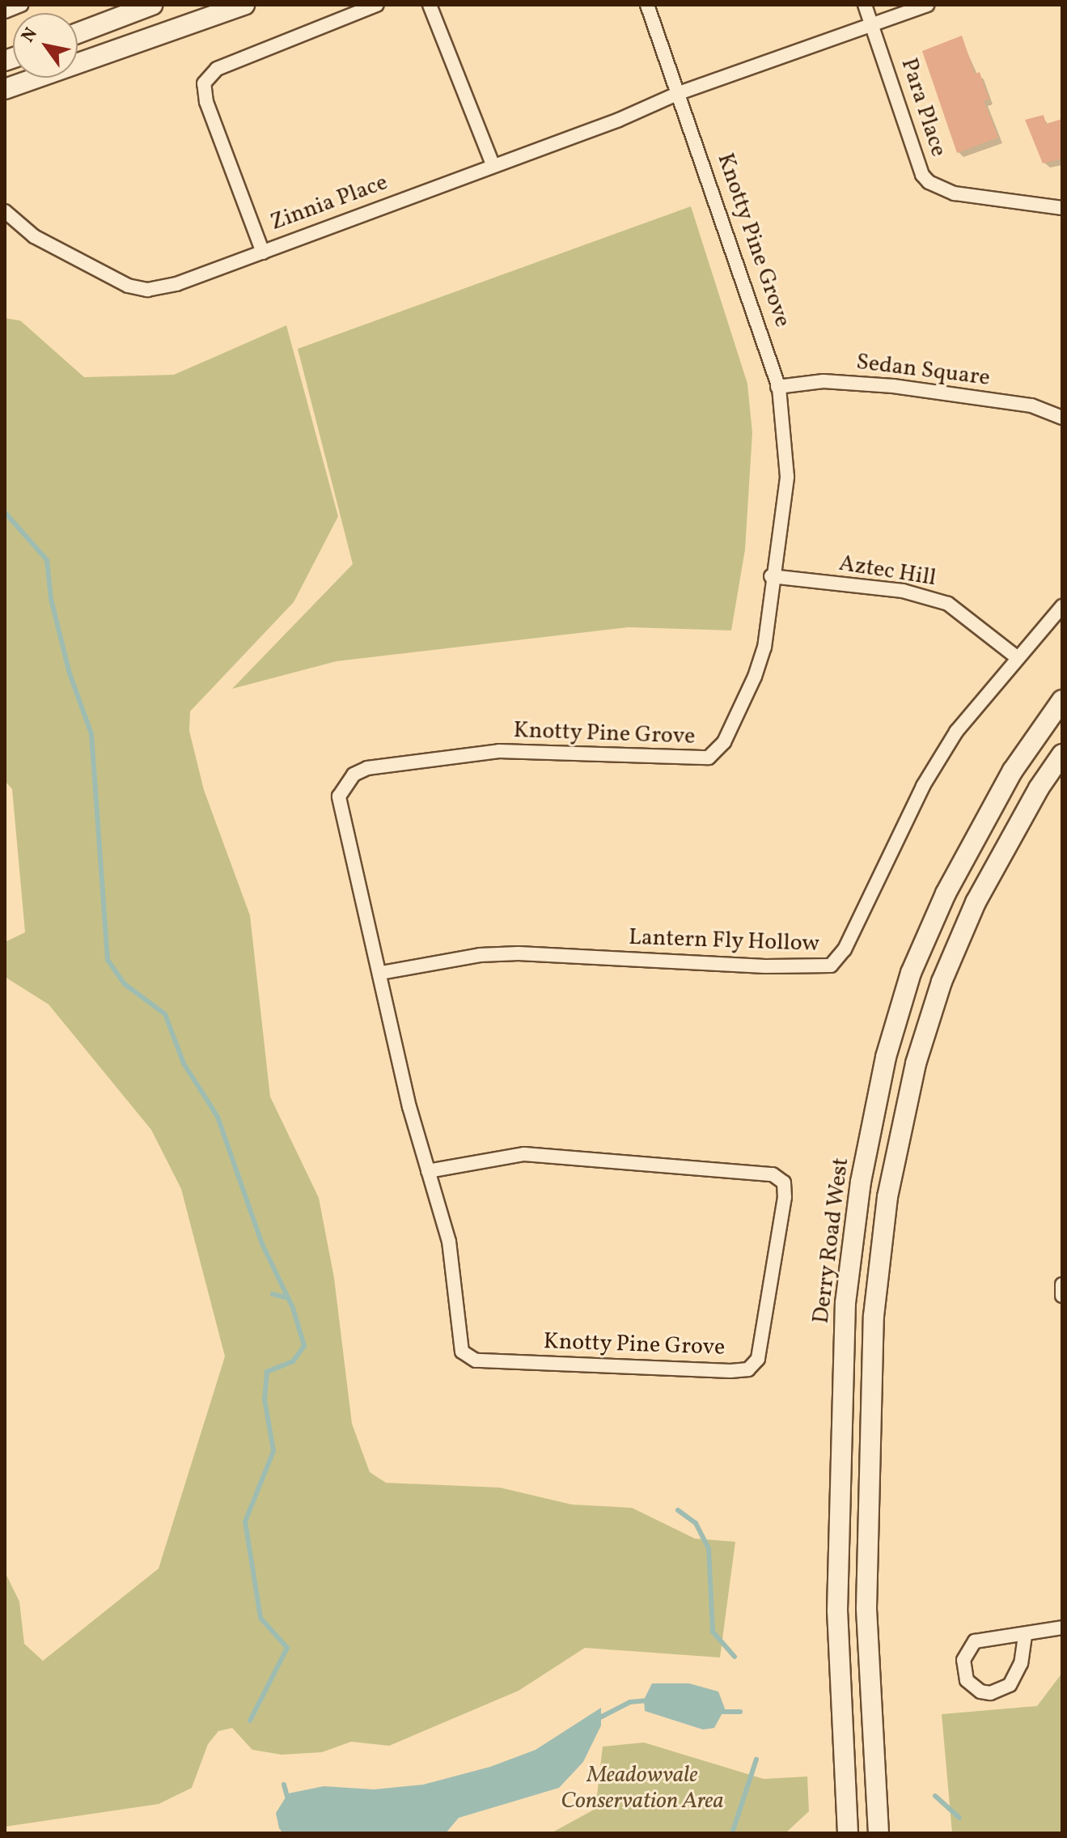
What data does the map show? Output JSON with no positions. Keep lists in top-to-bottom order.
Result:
{
  "streets": {
    "main road": ["Derry Road West"],
    "street": [
      "Para Place",
      "Zinnia Place",
      "Knotty Pine Grove",
      "Sedan Square",
      "Aztec Hill",
      "Lantern Fly Hollow"
    ]
  },
  "crossings": [
    ["Para Place", "Zinnia Place"],
    ["Zinnia Place", "Knotty Pine Grove"],
    ["Knotty Pine Grove", "Sedan Square"],
    ["Knotty Pine Grove", "Aztec Hill"],
    ["Knotty Pine Grove", "Lantern Fly Hollow"],
    ["Aztec Hill", "Lantern Fly Hollow"]
  ],
  "parks": ["Meadowvale Conservation Area"],
  "north": "top left"
}
